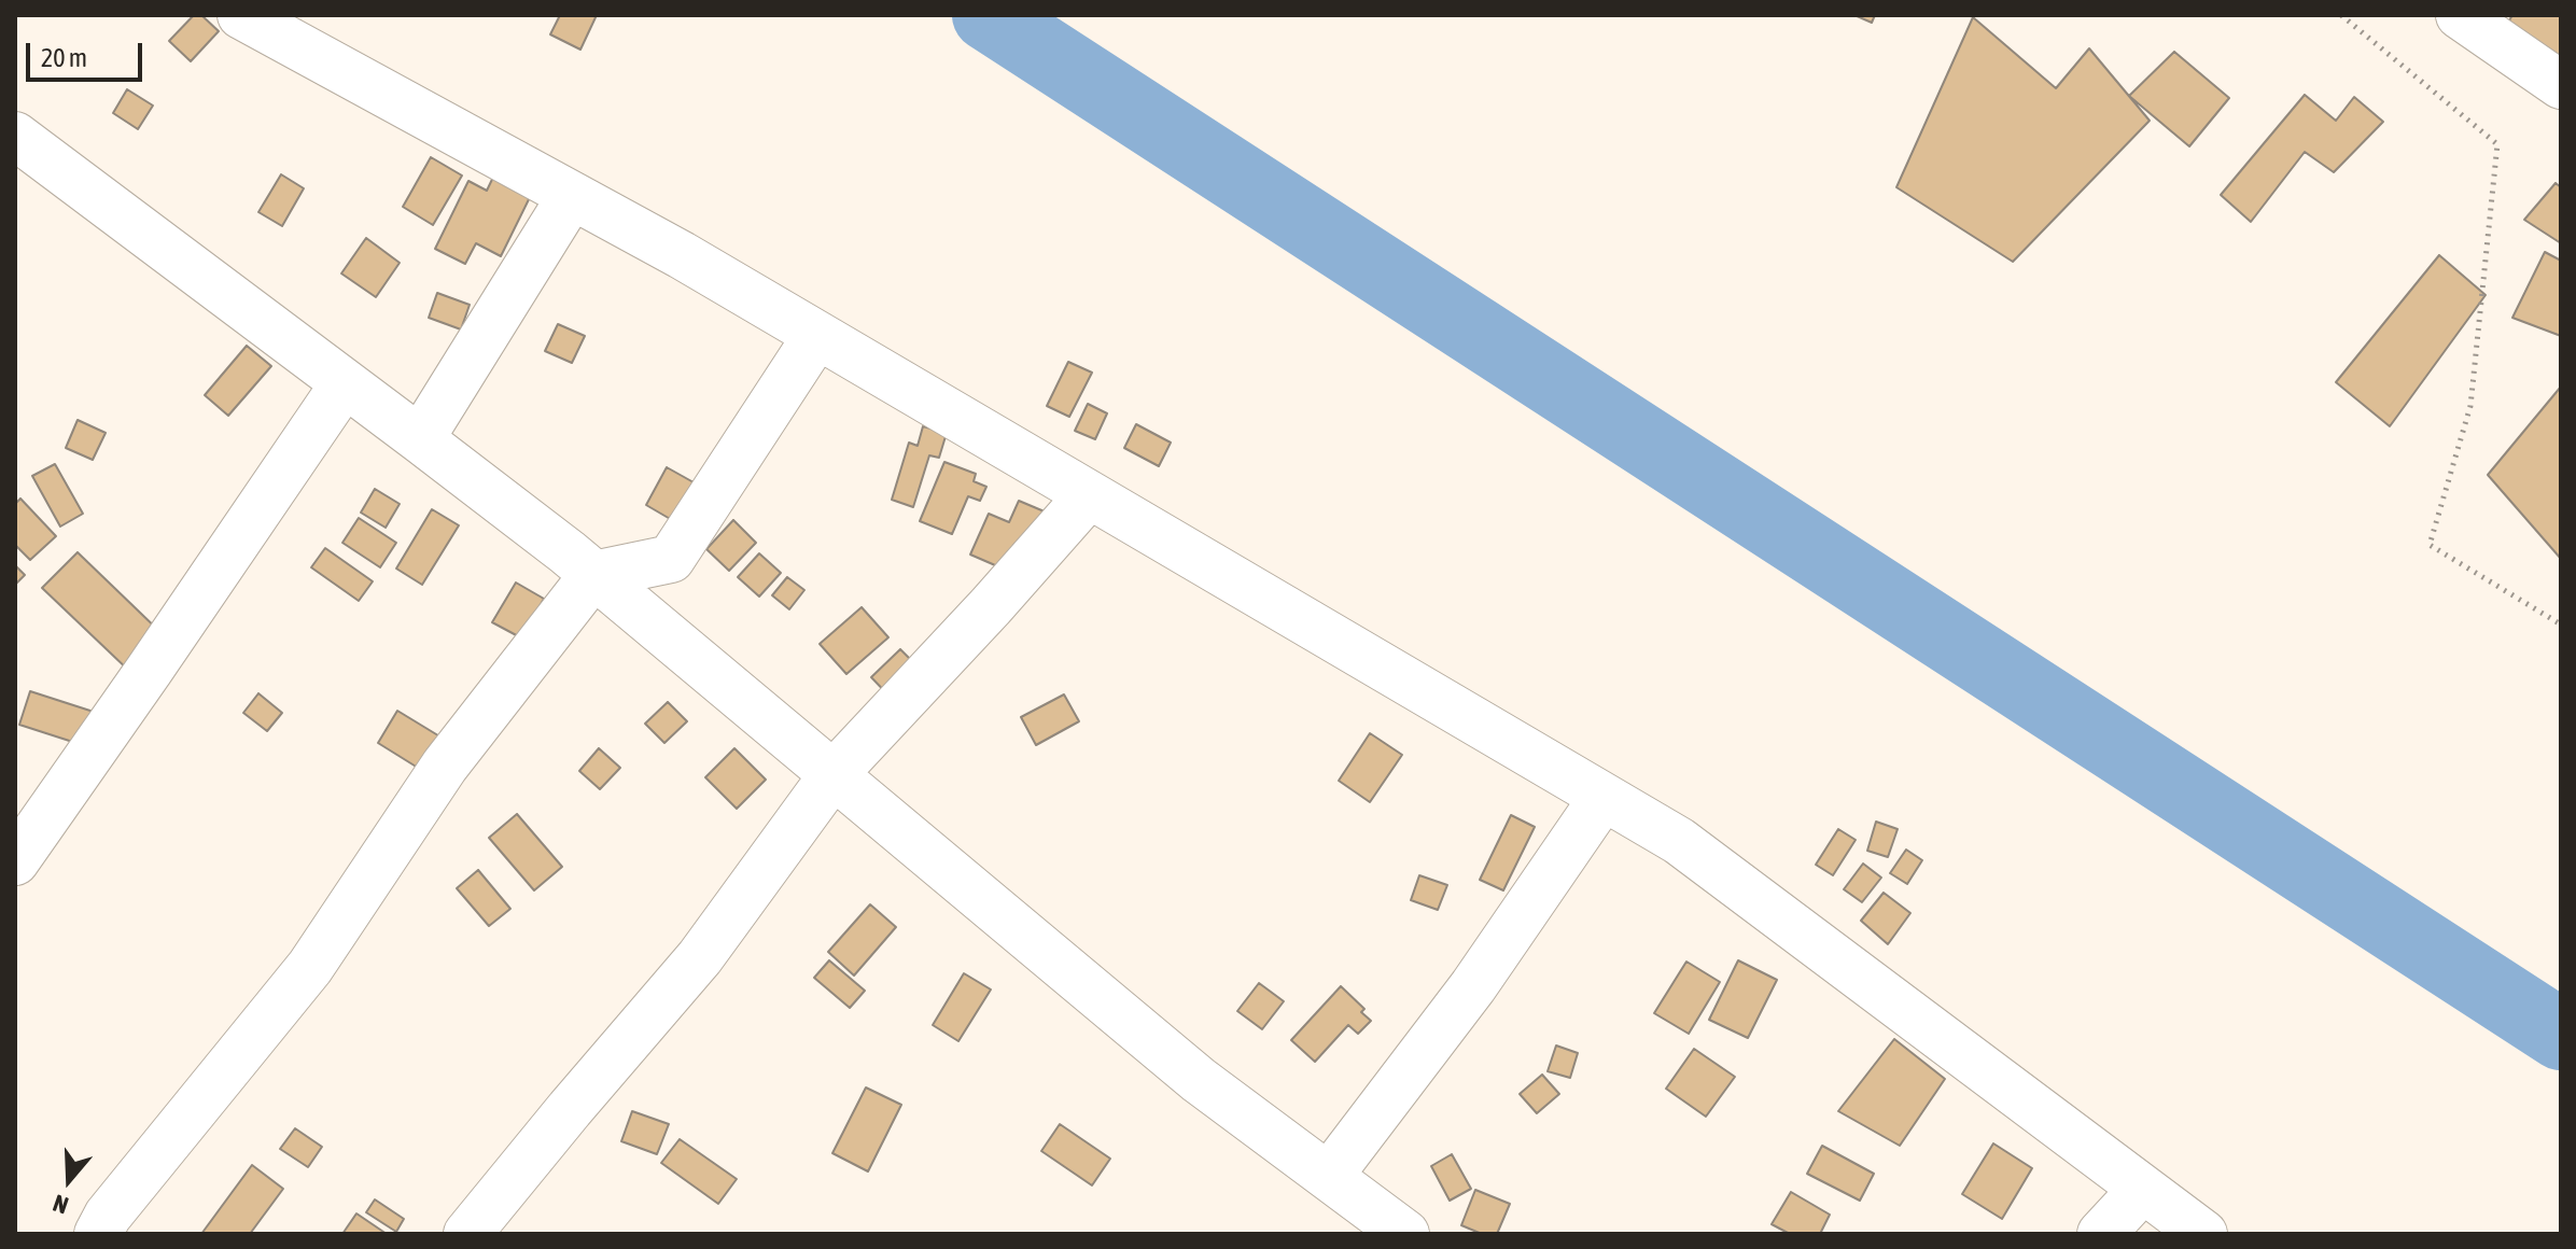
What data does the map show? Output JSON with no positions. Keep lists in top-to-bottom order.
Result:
{
  "scale_bar": "20 m",
  "north": "bottom"
}
